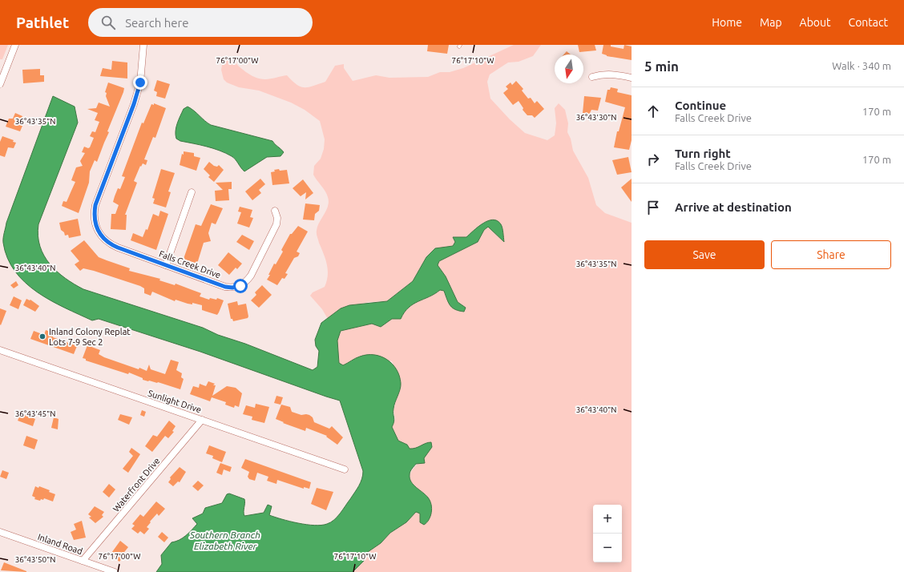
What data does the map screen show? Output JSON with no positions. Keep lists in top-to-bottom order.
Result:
{
  "streets": {
    "street": [
      "Falls Creek Drive",
      "Sunlight Drive",
      "Waterfront Drive",
      "Inland Road"
    ]
  },
  "crossings": [
    ["Sunlight Drive", "Waterfront Drive"],
    ["Waterfront Drive", "Inland Road"]
  ],
  "water": ["Southern Branch Elizabeth River"],
  "places": ["Inland Colony Replat Lots 7-9 Sec 2"],
  "north": "bottom",
  "page": {
    "header": "Pathlet",
    "search": "Search here",
    "nav": [
      "Home",
      "Map",
      "About",
      "Contact"
    ],
    "heading": ["5 min", "Walk · 340 m"],
    "list": [
      ["Continue", "Falls Creek Drive", "170 m"],
      ["Turn right", "Falls Creek Drive", "170 m"],
      "Arrive at destination"
    ],
    "buttons": ["Save", "Share"],
    "map_buttons": ["+", "−"]
  },
  "coordinates": [
    "76°17'00\"W",
    "76°17'10\"W",
    "36°43'30\"N",
    "36°43'35\"N",
    "36°43'40\"N",
    "36°43'45\"N",
    "36°43'50\"N"
  ]
}
